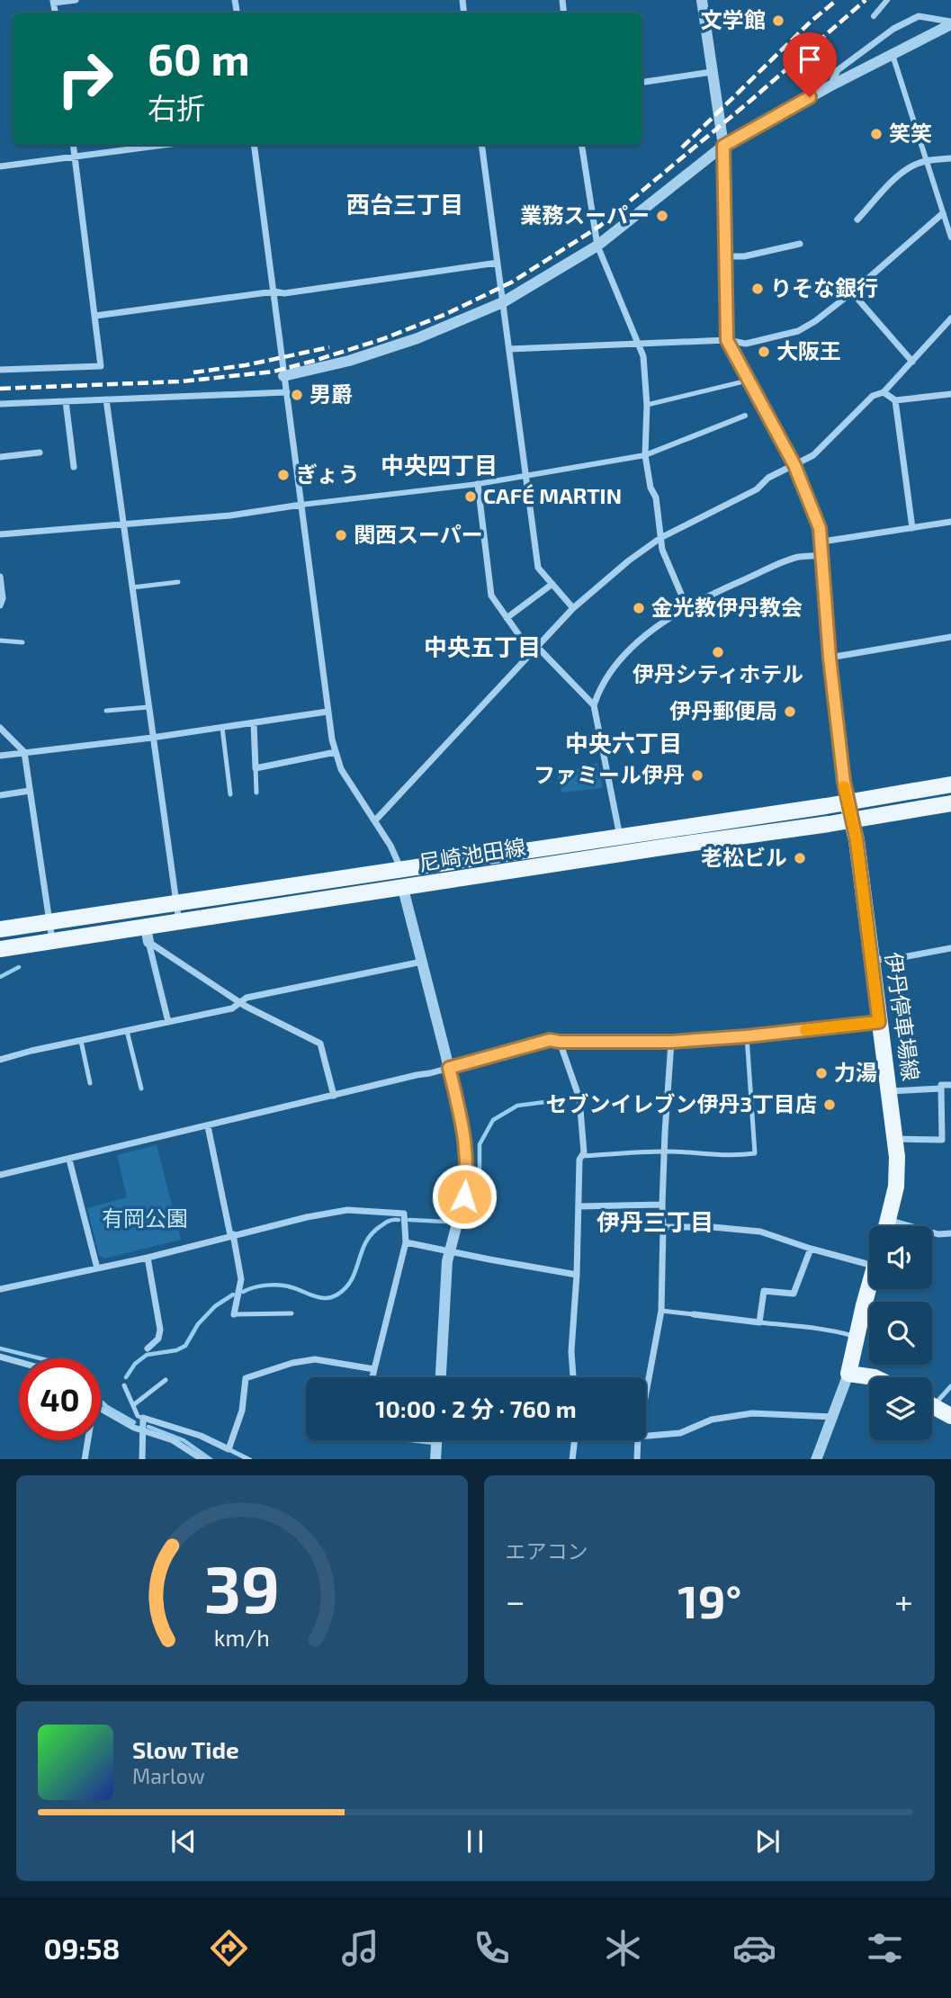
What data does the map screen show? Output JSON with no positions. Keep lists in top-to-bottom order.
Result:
{
  "streets": {
    "main road": ["尼崎池田線", "伊丹停車場線"]
  },
  "crossings": [
    ["尼崎池田線", "伊丹停車場線"]
  ],
  "districts": [
    "西台三丁目",
    "中央四丁目",
    "中央五丁目",
    "中央六丁目",
    "伊丹三丁目"
  ],
  "parks": ["有岡公園"],
  "places": [
    "文学館",
    "笑笑",
    "業務スーパー",
    "りそな銀行",
    "大阪王",
    "男爵",
    "ぎょう",
    "CAFÉ MARTIN",
    "関西スーパー",
    "金光教伊丹教会",
    "伊丹シティホテル",
    "伊丹郵便局",
    "ファミール伊丹",
    "老松ビル",
    "力湯",
    "セブンイレブン伊丹3丁目店"
  ],
  "page": {
    "turn": ["60 m", "右折"],
    "limit": "40",
    "trip": "10:00 · 2 分 · 760 m",
    "tile": "エアコン",
    "heat": ["−", "19°", "+"],
    "song": ["Slow Tide", "Marlow"],
    "tabs": "09:58",
    "gauge": ["39", "km/h"]
  }
}
